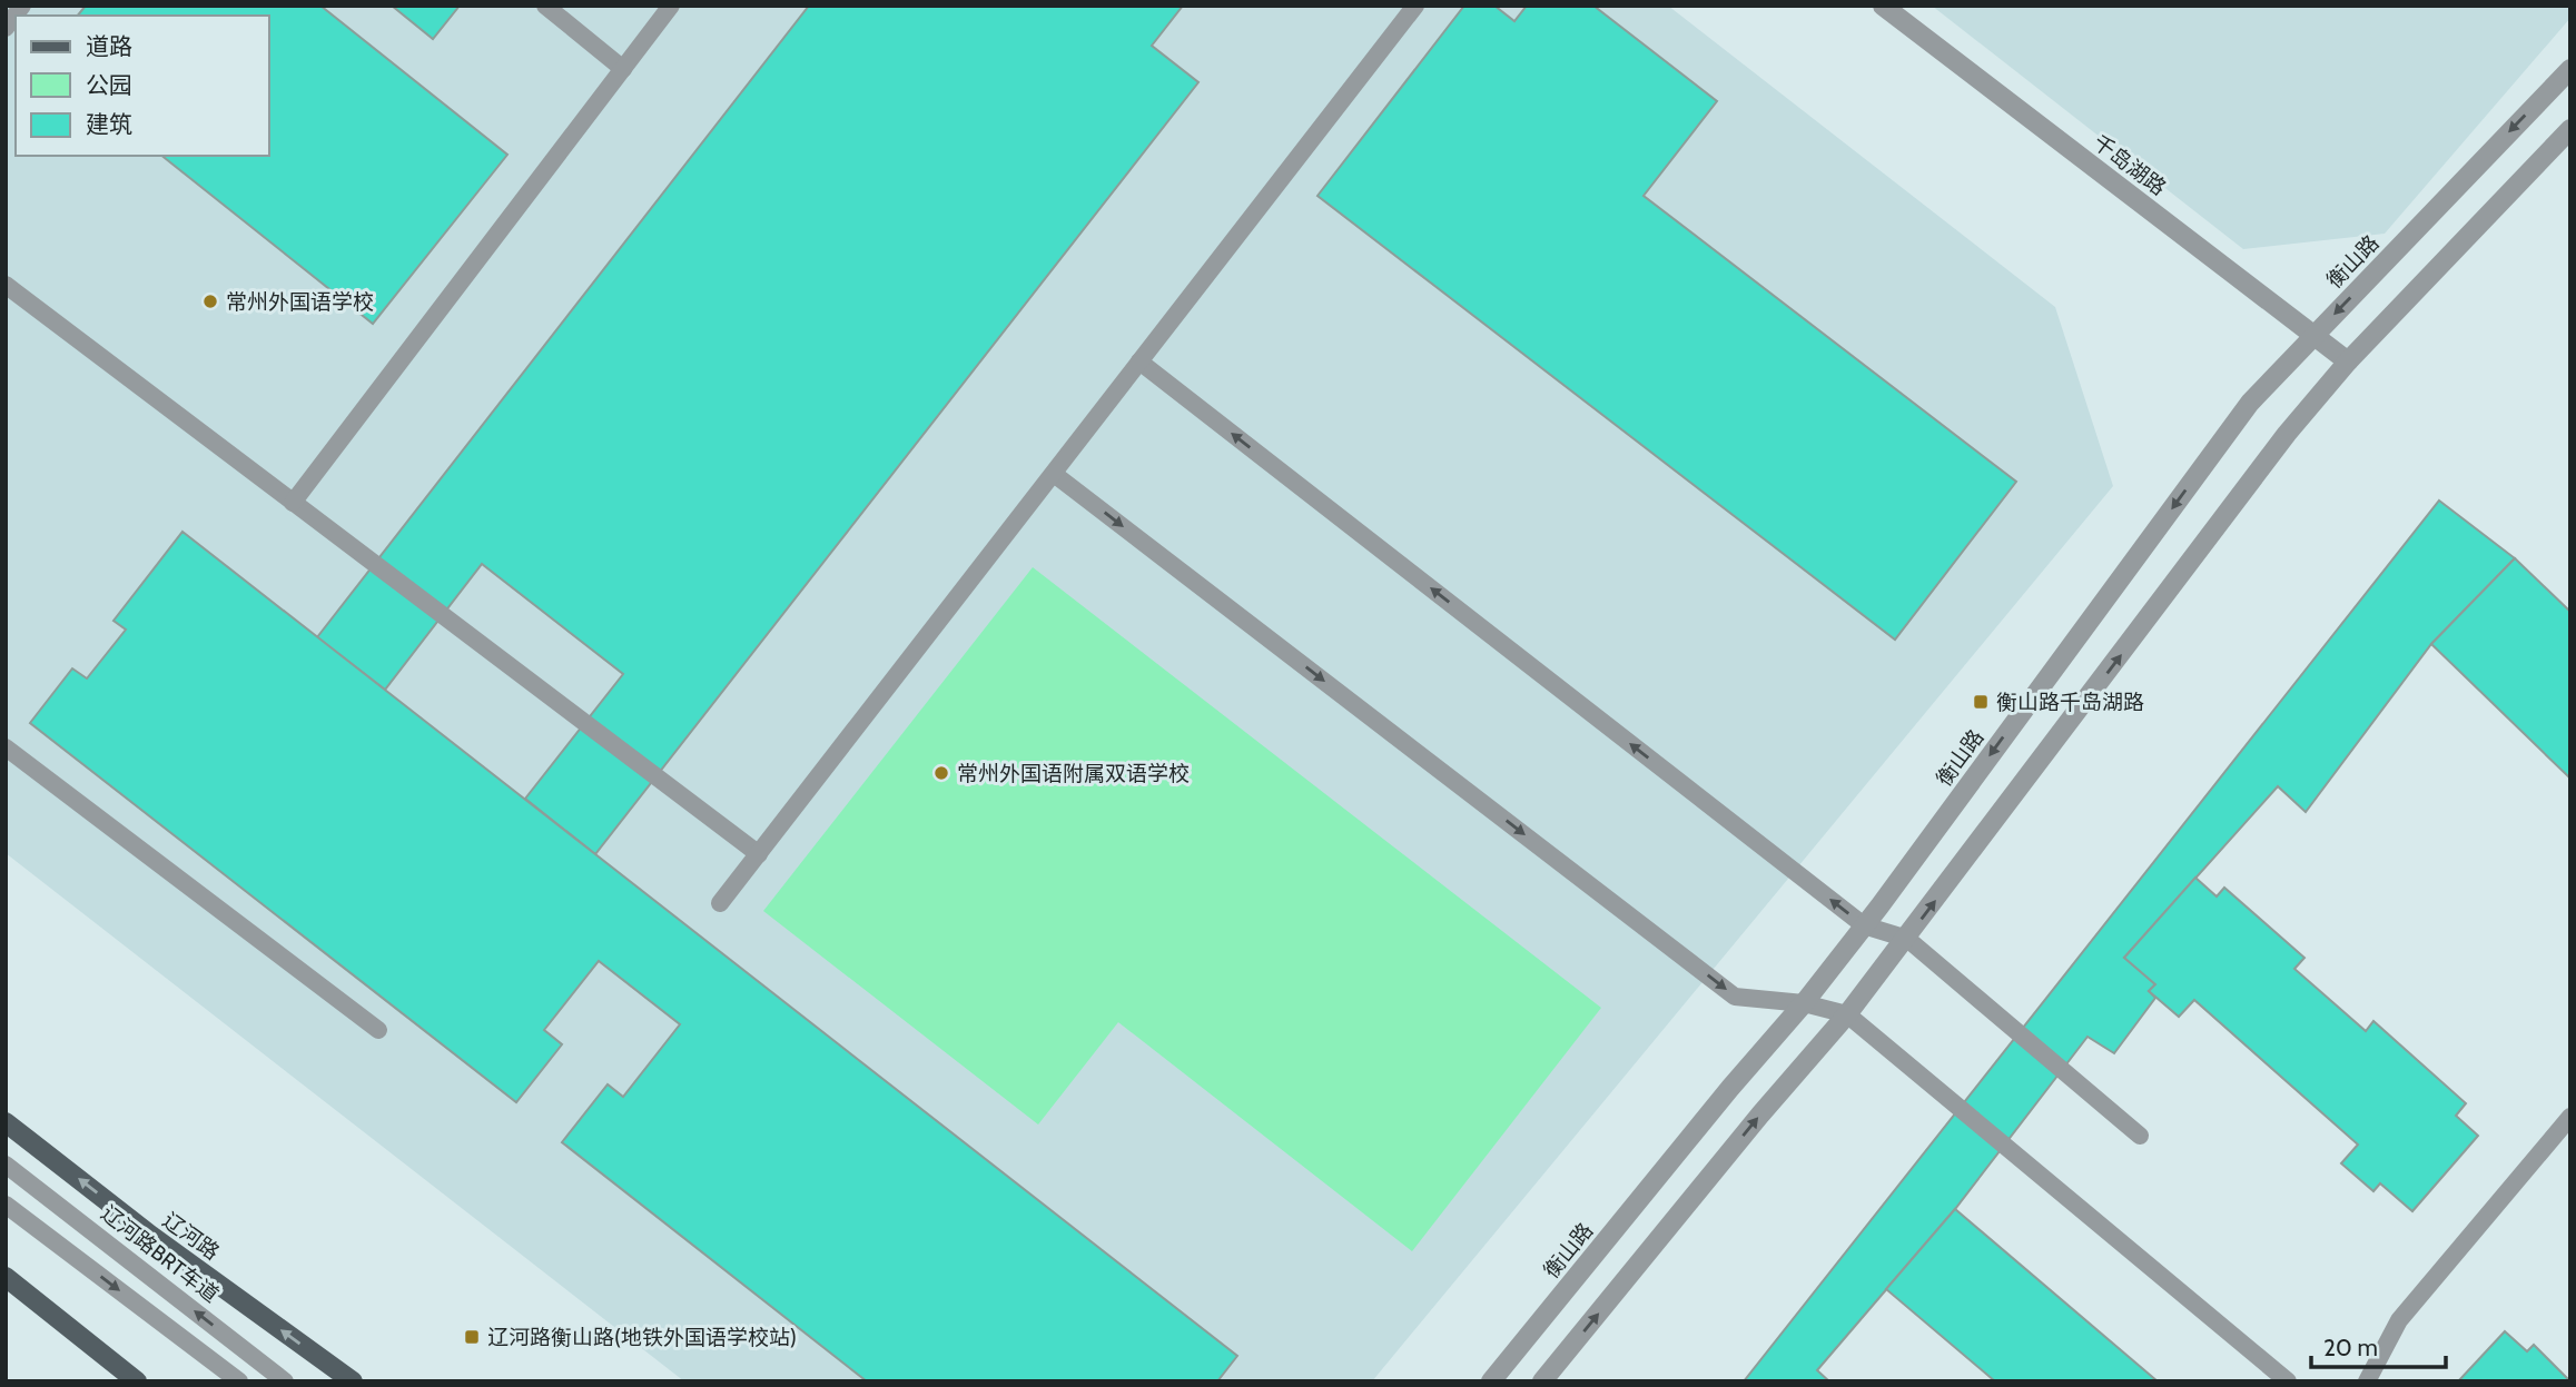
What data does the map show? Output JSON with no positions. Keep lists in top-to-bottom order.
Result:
{
  "streets": {
    "main road": ["辽河路"],
    "street": ["千岛湖路", "衡山路"],
    "lane": ["辽河路BRT车道"]
  },
  "crossings": [
    ["千岛湖路", "衡山路"]
  ],
  "places": {
    "other": ["常州外国语学校", "常州外国语附属双语学校"],
    "transit": ["衡山路千岛湖路", "辽河路衡山路(地铁外国语学校站)"]
  },
  "legend": ["道路", "公园", "建筑"],
  "scale_bar": "20 m"
}
